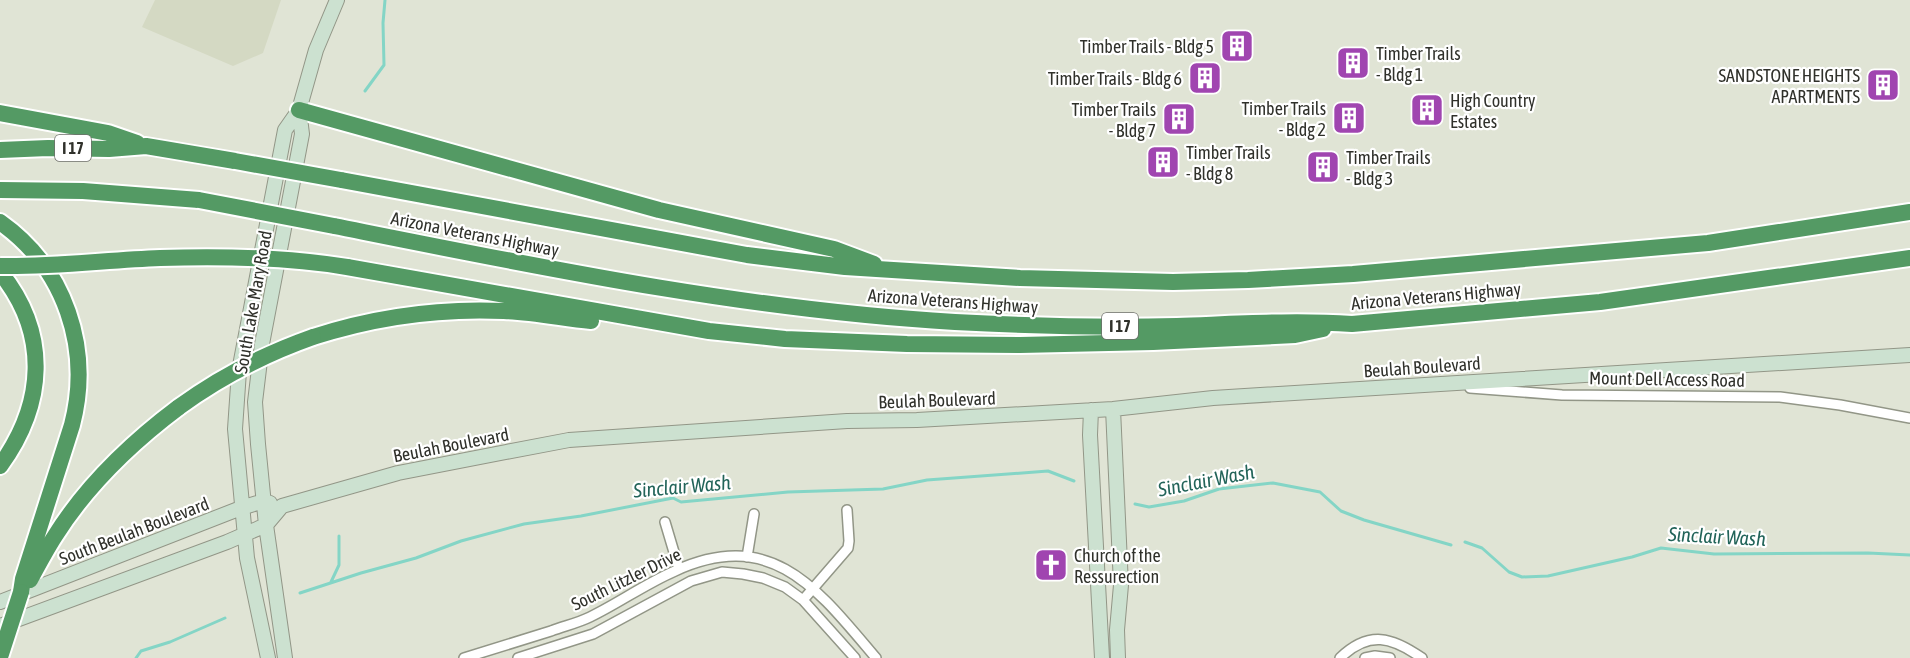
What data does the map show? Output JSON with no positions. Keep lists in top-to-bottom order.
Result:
{
  "streets": {
    "highway": ["I 17", "Arizona Veterans Highway"],
    "main road": ["South Lake Mary Road", "Beulah Boulevard", "South Beulah Boulevard"],
    "street": ["Mount Dell Access Road", "South Litzler Drive"]
  },
  "crossings": [
    ["South Lake Mary Road", "South Beulah Boulevard"],
    ["Beulah Boulevard", "Mount Dell Access Road"]
  ],
  "water": ["Sinclair Wash"],
  "places": {
    "building": [
      "Timber Trails - Bldg 5",
      "Timber Trails - Bldg 1",
      "Timber Trails - Bldg 6",
      "SANDSTONE HEIGHTS APARTMENTS",
      "High Country Estates",
      "Timber Trails - Bldg 2",
      "Timber Trails - Bldg 7",
      "Timber Trails - Bldg 8",
      "Timber Trails - Bldg 3"
    ],
    "church": ["Church of the Ressurection"]
  }
}
